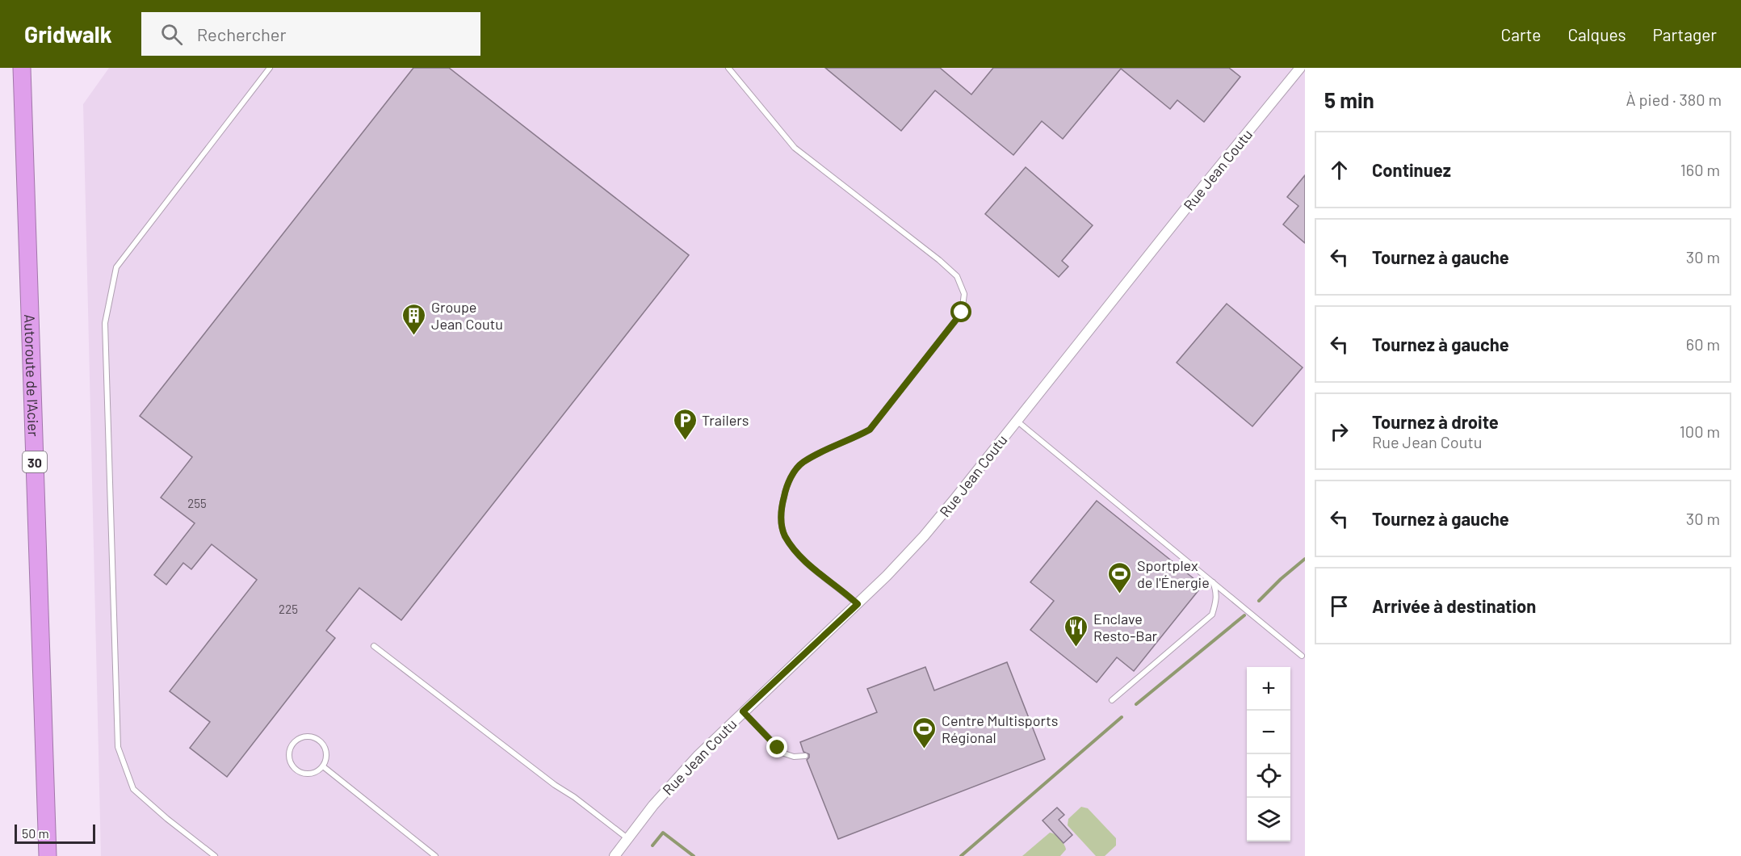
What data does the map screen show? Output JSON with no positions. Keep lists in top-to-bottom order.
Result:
{
  "streets": {
    "highway": ["Autoroute de l'Acier", "30"],
    "street": ["Rue Jean Coutu"]
  },
  "places": {
    "building": ["Groupe Jean Coutu"],
    "parking": ["Trailers"],
    "sports": ["Sportplex de l'Énergie", "Centre Multisports Régional"],
    "restaurant": ["Enclave Resto-Bar"]
  },
  "house_numbers": ["255", "225"],
  "scale_bar": "50 m",
  "page": {
    "header": "Gridwalk",
    "search": "Rechercher",
    "nav": ["Carte", "Calques", "Partager"],
    "heading": ["5 min", "À pied · 380 m"],
    "list": [
      ["Continuez", "160 m"],
      ["Tournez à gauche", "30 m"],
      ["Tournez à gauche", "60 m"],
      ["Tournez à droite", "Rue Jean Coutu", "100 m"],
      ["Tournez à gauche", "30 m"],
      "Arrivée à destination"
    ],
    "map_buttons": ["+", "−"],
    "scale": "50 m"
  }
}
